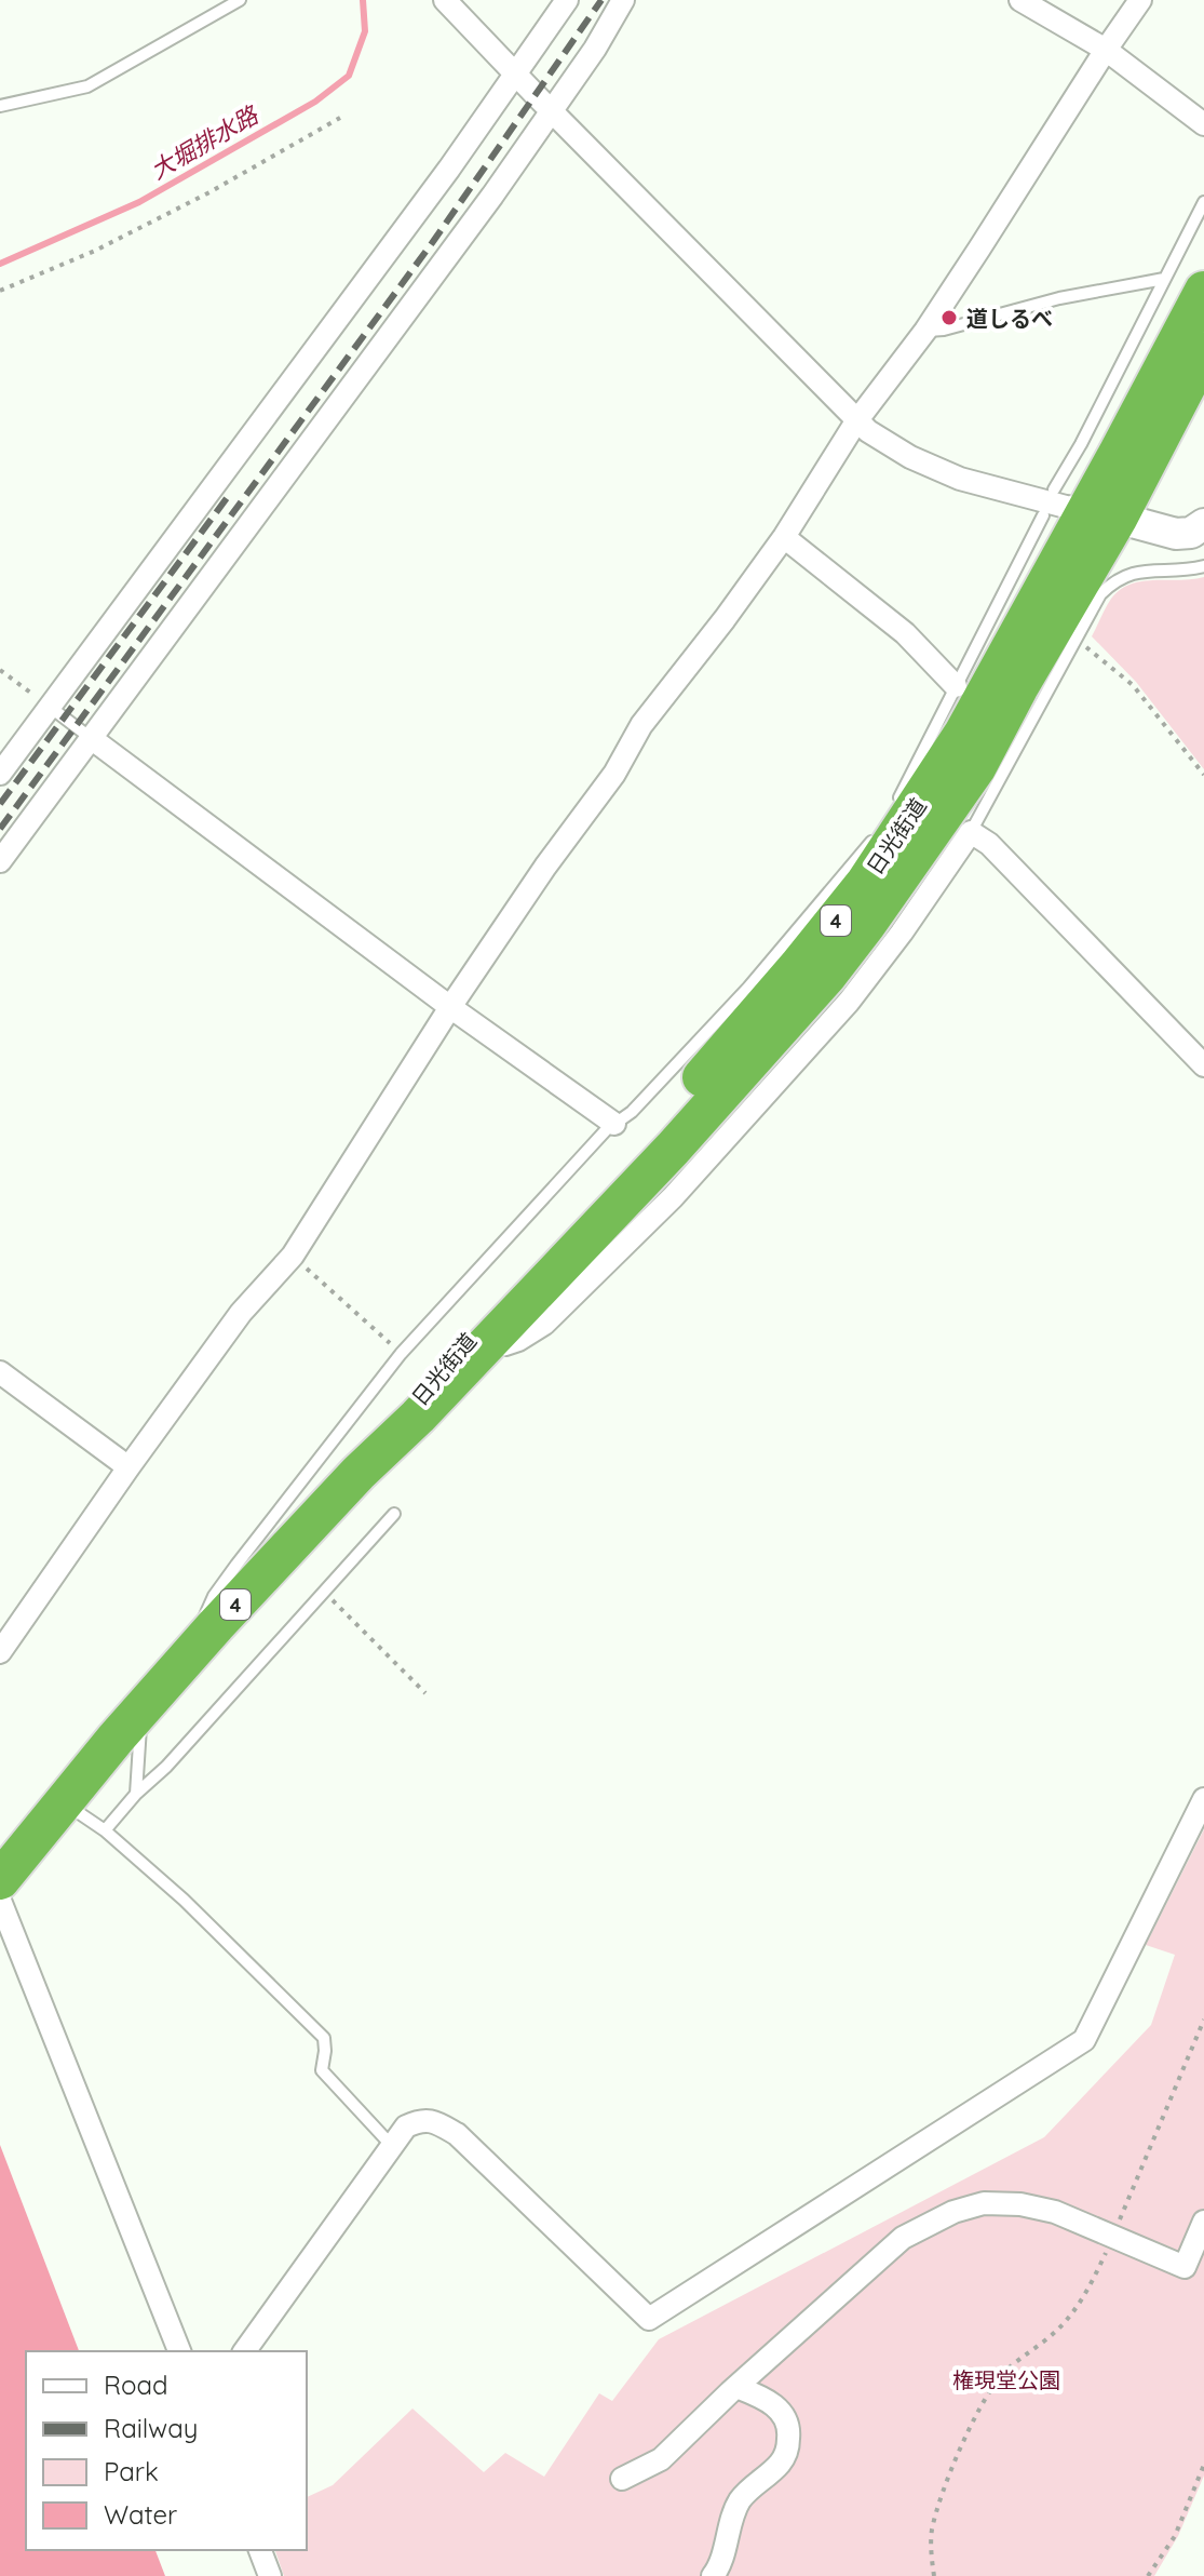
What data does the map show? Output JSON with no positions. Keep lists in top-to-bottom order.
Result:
{
  "streets": {
    "highway": ["日光街道", "4"]
  },
  "water": ["大堀排水路"],
  "parks": ["権現堂公園"],
  "places": ["道しるべ"],
  "legend": [
    "Road",
    "Railway",
    "Park",
    "Water"
  ]
}
